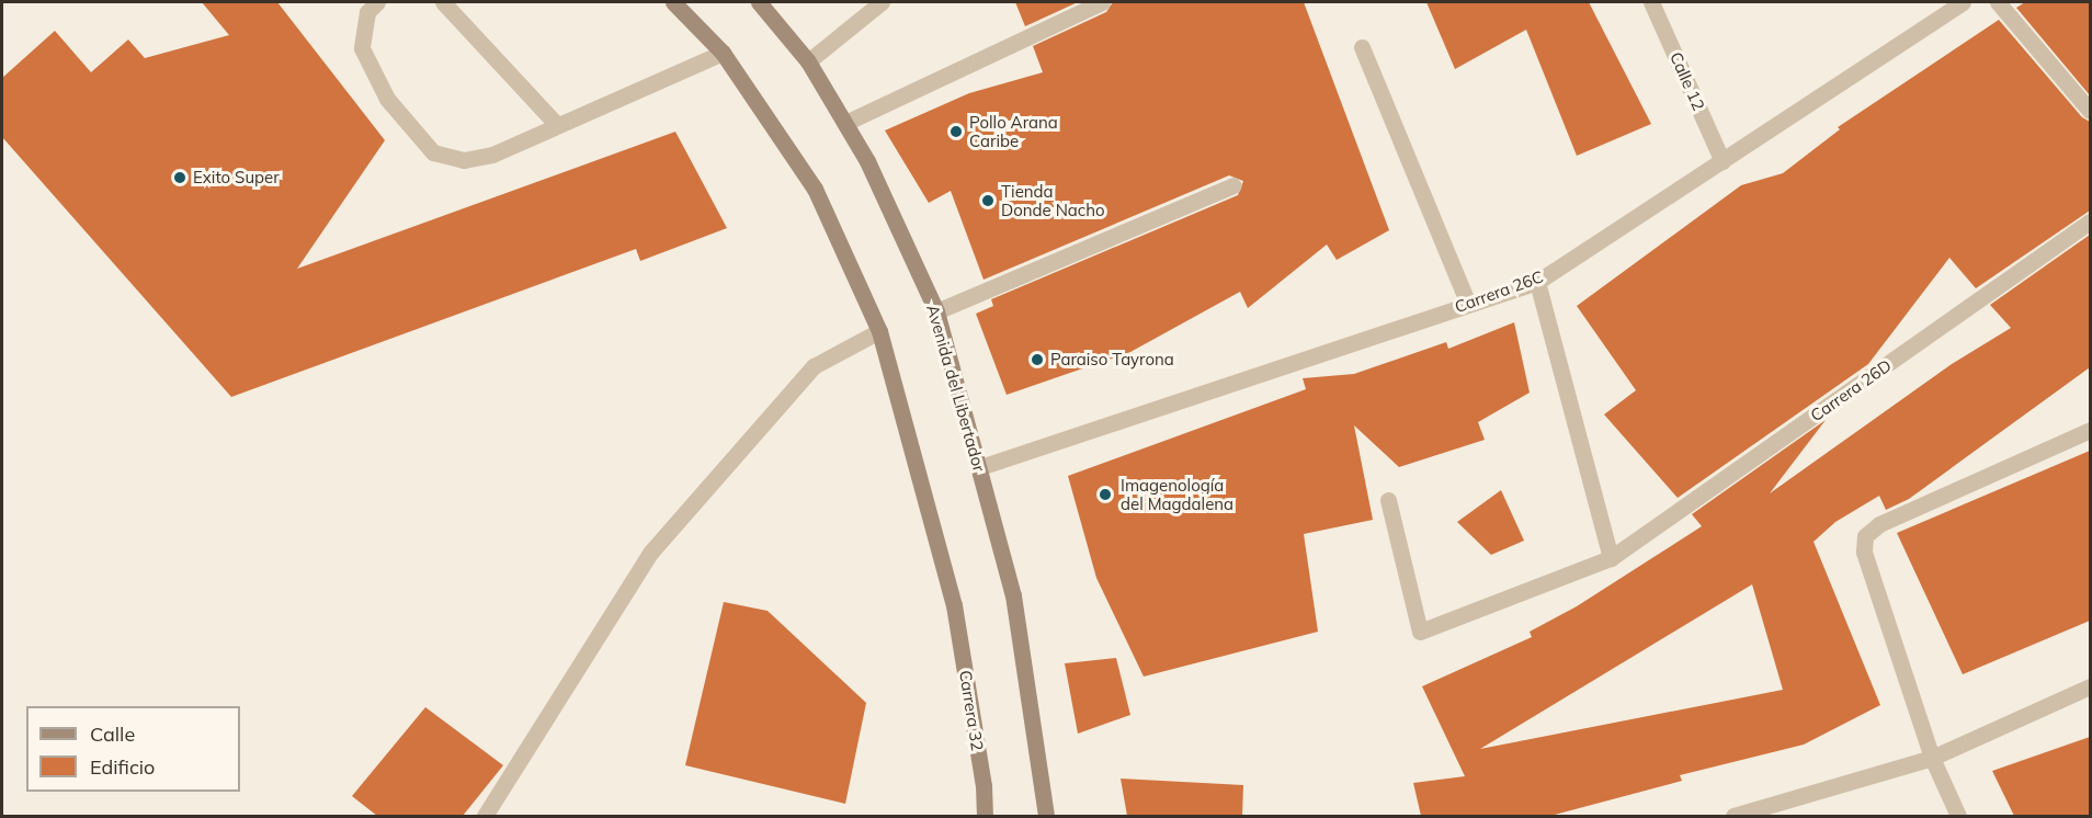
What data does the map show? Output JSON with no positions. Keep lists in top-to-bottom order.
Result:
{
  "streets": {
    "main road": ["Avenida del Libertador", "Carrera 32"],
    "street": ["Calle 12", "Carrera 26C", "Carrera 26D"]
  },
  "crossings": [
    ["Calle 12", "Carrera 26C"],
    ["Carrera 26C", "Avenida del Libertador"]
  ],
  "places": [
    "Pollo Arana Caribe",
    "Exito Super",
    "Tienda Donde Nacho",
    "Paraiso Tayrona",
    "Imagenología del Magdalena"
  ],
  "legend": ["Calle", "Edificio"]
}
